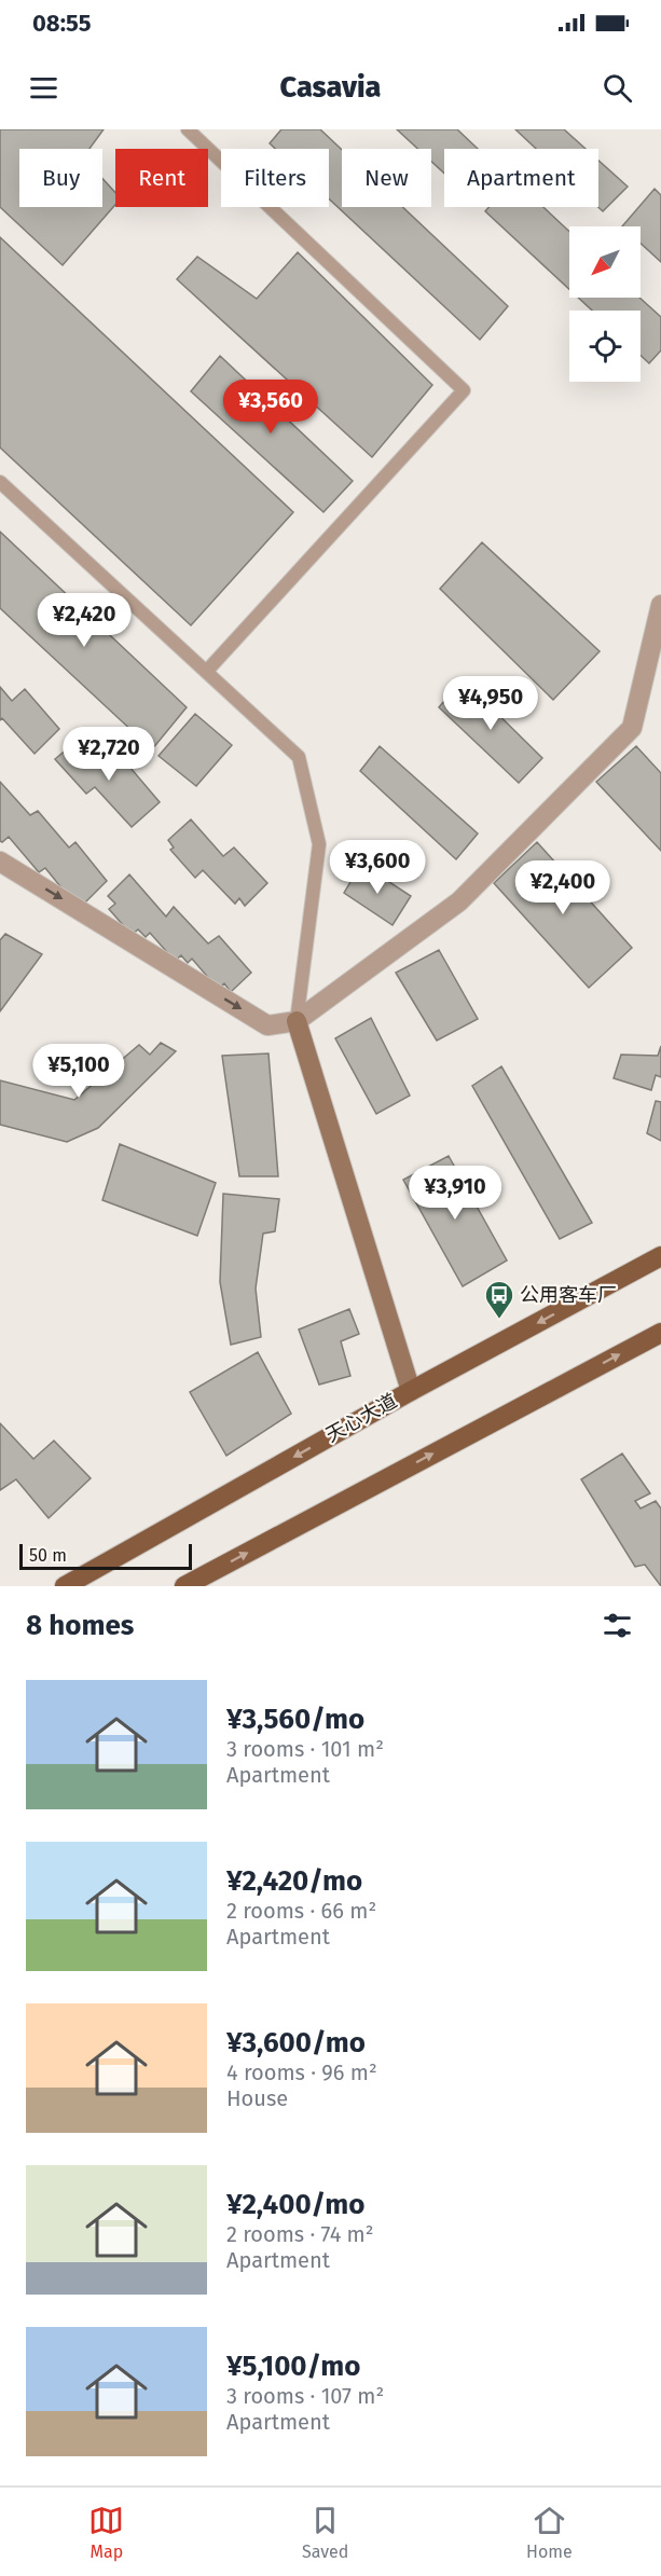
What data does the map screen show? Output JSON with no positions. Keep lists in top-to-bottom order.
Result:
{
  "streets": {
    "main road": ["天心大道"]
  },
  "places": {
    "bus stop": ["公用客车厂"]
  },
  "scale_bar": "50 m",
  "north": "bottom left",
  "page": {
    "status": "08:55",
    "header": "Casavia",
    "chip": [
      "Buy",
      "Rent",
      "Filters",
      "New",
      "Apartment"
    ],
    "price": [
      "¥3,560",
      "¥2,420",
      "¥4,950",
      "¥2,720",
      "¥3,600",
      "¥2,400",
      "¥5,100",
      "¥3,910"
    ],
    "scale": "50 m",
    "heading": "8 homes",
    "list": [
      {
        "name": "¥3,560/mo",
        "note": "3 rooms · 101 m² · Apartment"
      },
      {
        "name": "¥2,420/mo",
        "note": "2 rooms · 66 m² · Apartment"
      },
      {
        "name": "¥3,600/mo",
        "note": "4 rooms · 96 m² · House"
      },
      {
        "name": "¥2,400/mo",
        "note": "2 rooms · 74 m² · Apartment"
      },
      {
        "name": "¥5,100/mo",
        "note": "3 rooms · 107 m² · Apartment"
      }
    ],
    "tabs": ["Map", "Saved", "Home"]
  }
}
